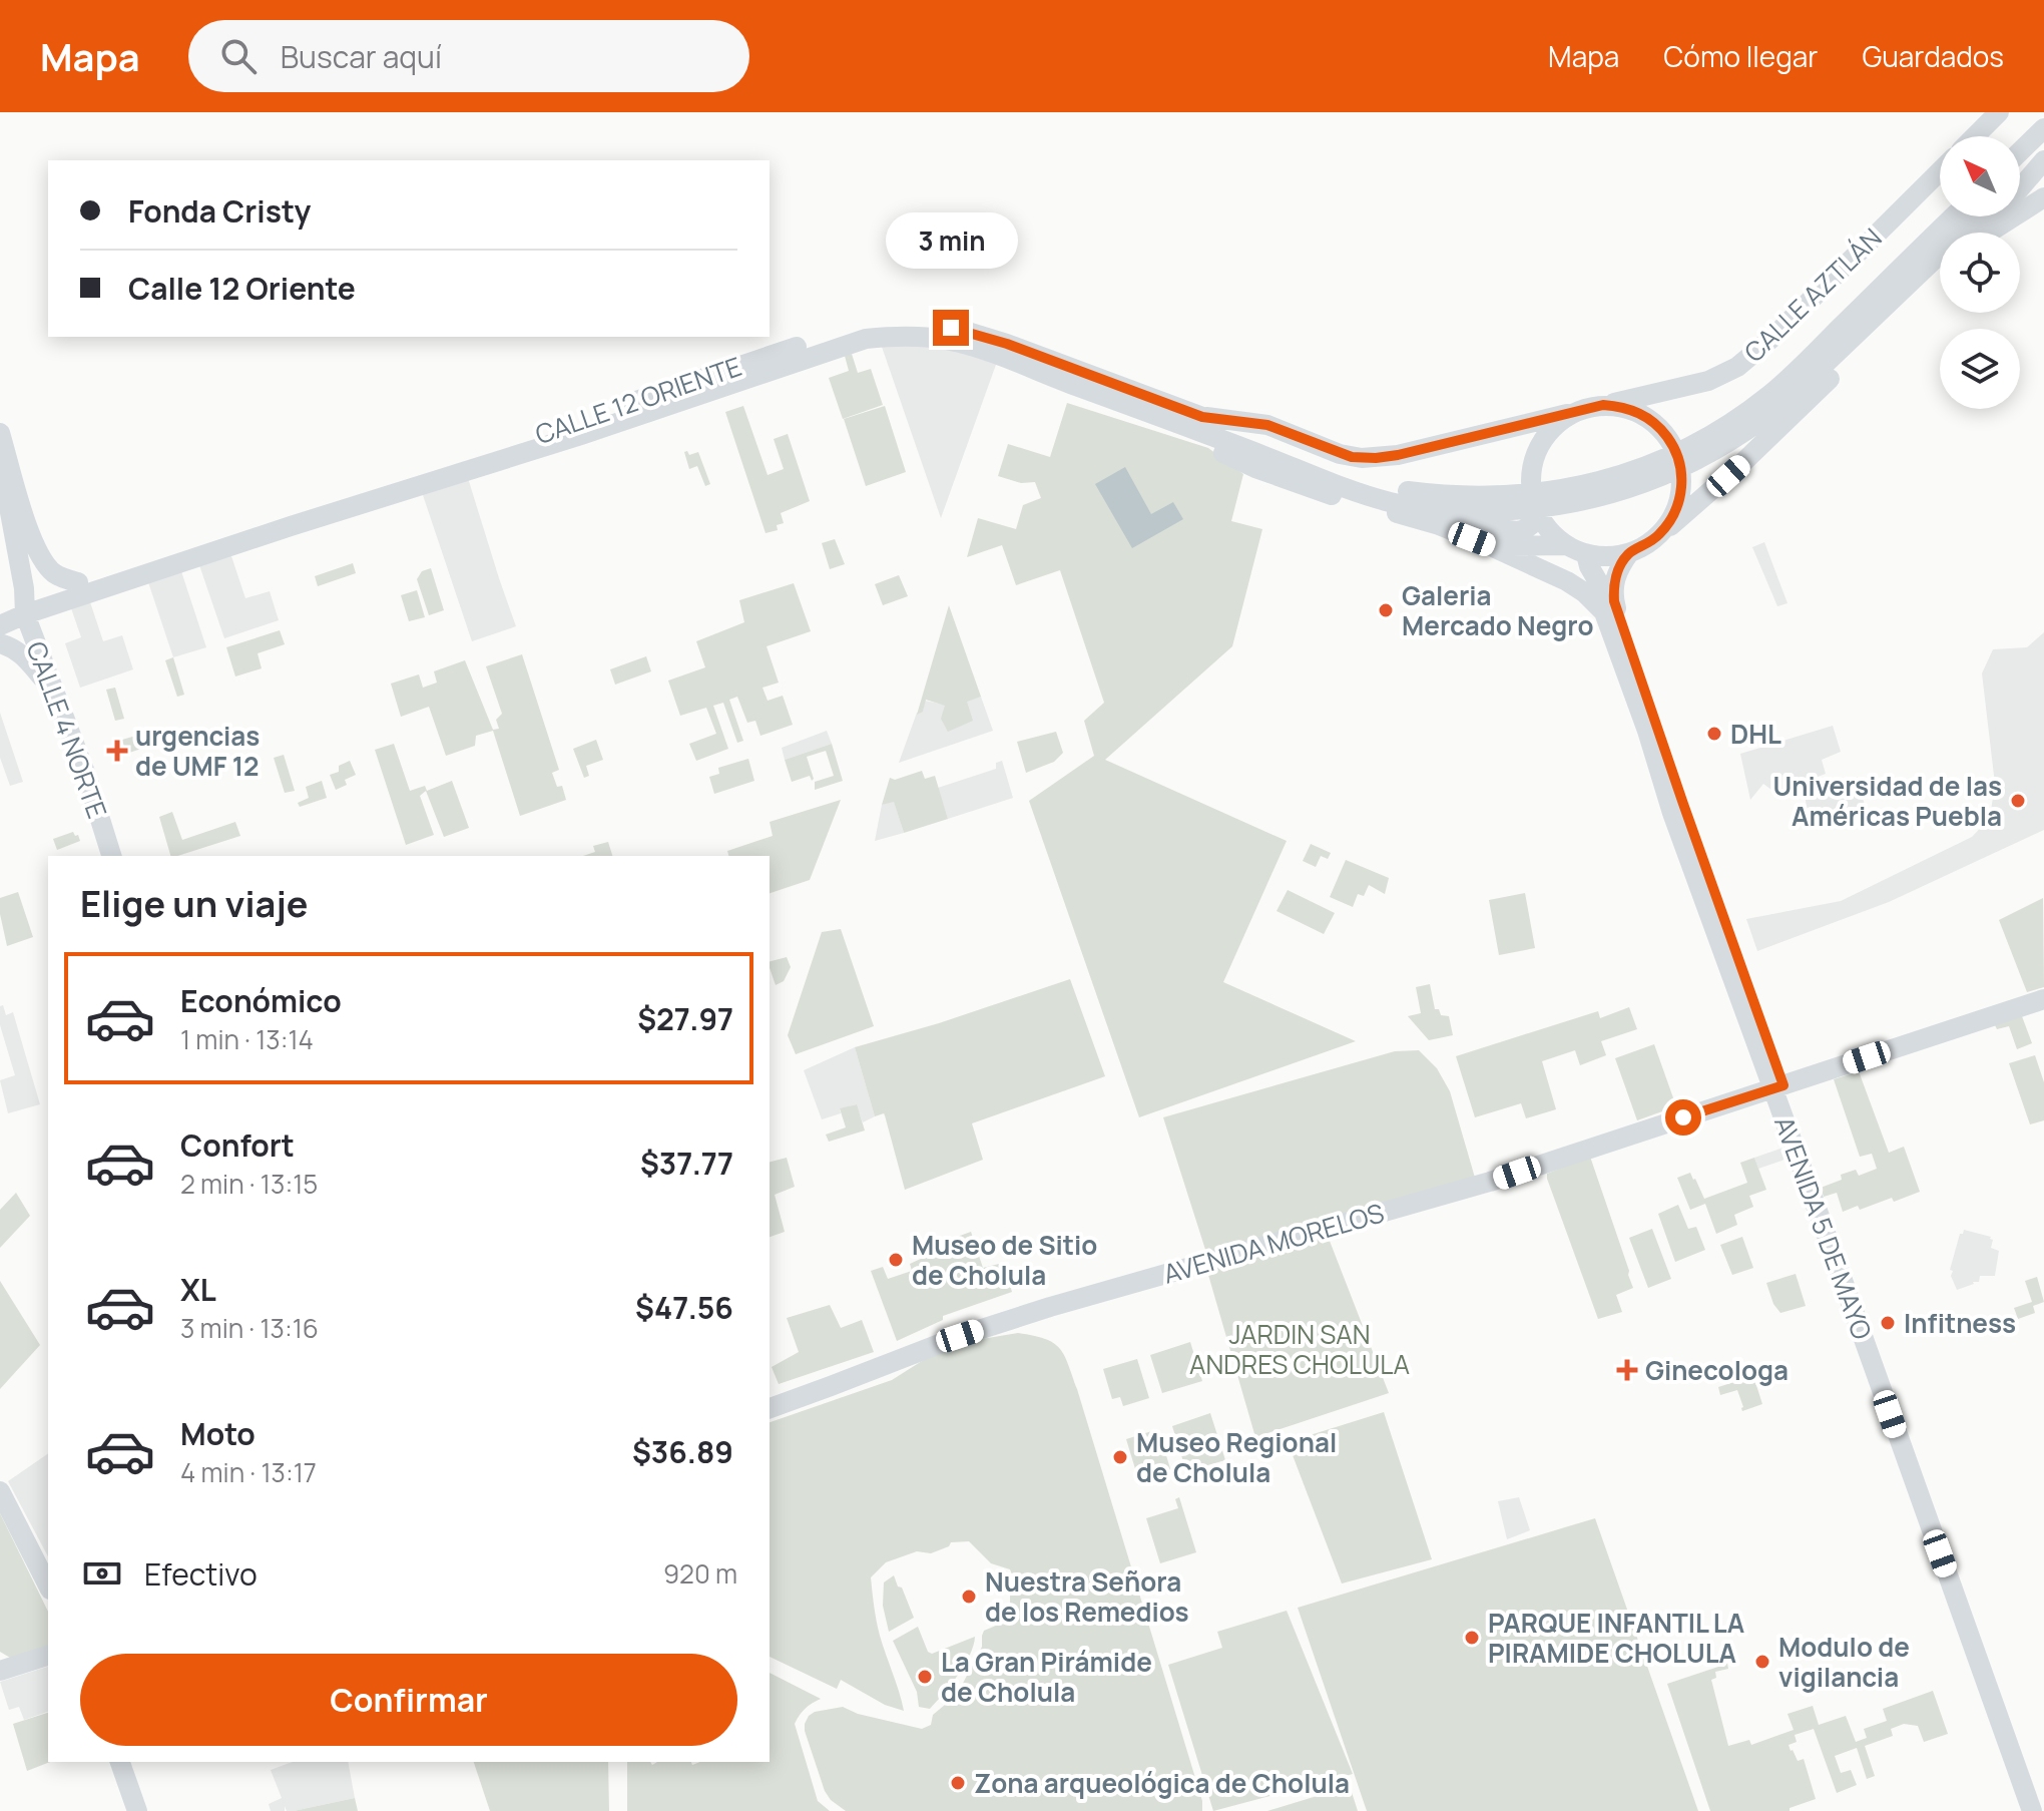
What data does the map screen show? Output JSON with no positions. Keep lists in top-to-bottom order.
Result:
{
  "streets": {
    "main road": [
      "CALLE AZTLÁN",
      "CALLE 12 ORIENTE",
      "CALLE 4 NORTE",
      "AVENIDA 5 DE MAYO",
      "AVENIDA MORELOS"
    ]
  },
  "crossings": [
    ["CALLE AZTLÁN", "CALLE 12 ORIENTE"],
    ["CALLE AZTLÁN", "AVENIDA 5 DE MAYO"],
    ["CALLE 12 ORIENTE", "CALLE 4 NORTE"],
    ["CALLE 12 ORIENTE", "AVENIDA 5 DE MAYO"],
    ["AVENIDA 5 DE MAYO", "AVENIDA MORELOS"]
  ],
  "parks": ["JARDIN SAN ANDRES CHOLULA"],
  "places": {
    "other": [
      "Galeria Mercado Negro",
      "DHL",
      "Universidad de las Américas Puebla",
      "Museo de Sitio de Cholula",
      "Infitness",
      "Museo Regional de Cholula",
      "Nuestra Señora de los Remedios",
      "PARQUE INFANTIL LA PIRAMIDE CHOLULA",
      "Modulo de vigilancia",
      "La Gran Pirámide de Cholula",
      "Zona arqueológica de Cholula"
    ],
    "health": ["urgencias de UMF 12", "Ginecologa"]
  },
  "north": "top left",
  "page": {
    "header": "Mapa",
    "search": "Buscar aquí",
    "nav": ["Mapa", "Cómo llegar", "Guardados"],
    "banner": ["Fonda Cristy", "Calle 12 Oriente"],
    "bubble": "3 min",
    "heading": "Elige un viaje",
    "list": [
      {
        "name": "Económico",
        "note": "1 min · 13:14",
        "value": "$27.97"
      },
      {
        "name": "Confort",
        "note": "2 min · 13:15",
        "value": "$37.77"
      },
      {
        "name": "XL",
        "note": "3 min · 13:16",
        "value": "$47.56"
      },
      {
        "name": "Moto",
        "note": "4 min · 13:17",
        "value": "$36.89"
      }
    ],
    "pay": ["Efectivo", "920 m"],
    "buttons": "Confirmar"
  }
}
